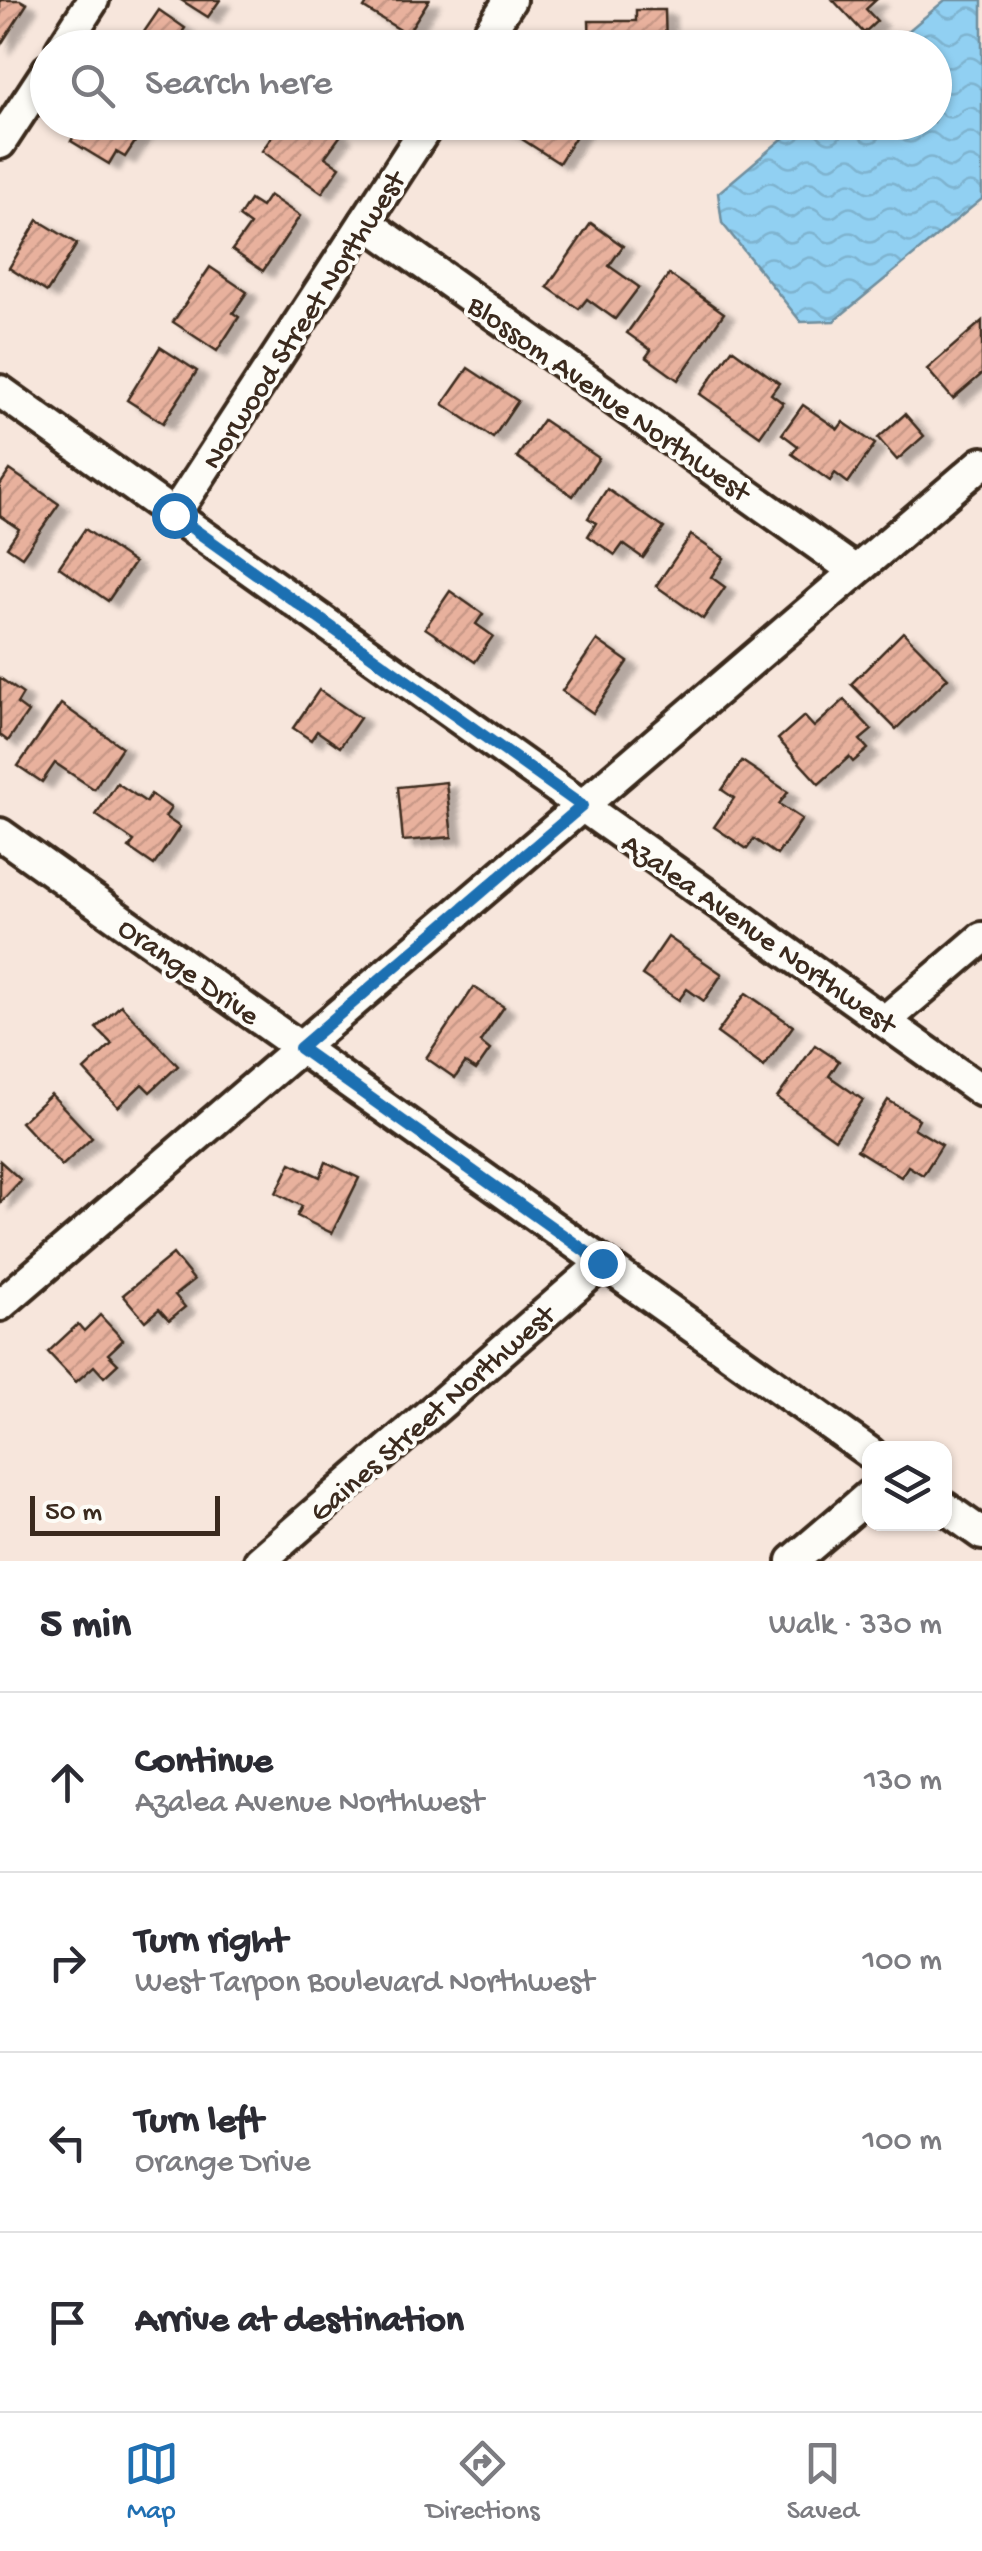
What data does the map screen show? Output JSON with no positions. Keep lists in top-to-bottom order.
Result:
{
  "streets": {
    "street": [
      "Norwood Street Northwest",
      "Blossom Avenue Northwest",
      "Azalea Avenue Northwest",
      "Orange Drive",
      "Gaines Street Northwest"
    ]
  },
  "crossings": [
    ["Norwood Street Northwest", "Blossom Avenue Northwest"],
    ["Norwood Street Northwest", "Azalea Avenue Northwest"],
    ["Orange Drive", "Gaines Street Northwest"]
  ],
  "scale_bar": "50 m",
  "page": {
    "search": "Search here",
    "scale": "50 m",
    "heading": ["5 min", "Walk · 330 m"],
    "list": [
      ["Continue", "Azalea Avenue Northwest", "130 m"],
      ["Turn right", "West Tarpon Boulevard Northwest", "100 m"],
      ["Turn left", "Orange Drive", "100 m"],
      "Arrive at destination"
    ],
    "nav": ["Map", "Directions", "Saved"]
  }
}
